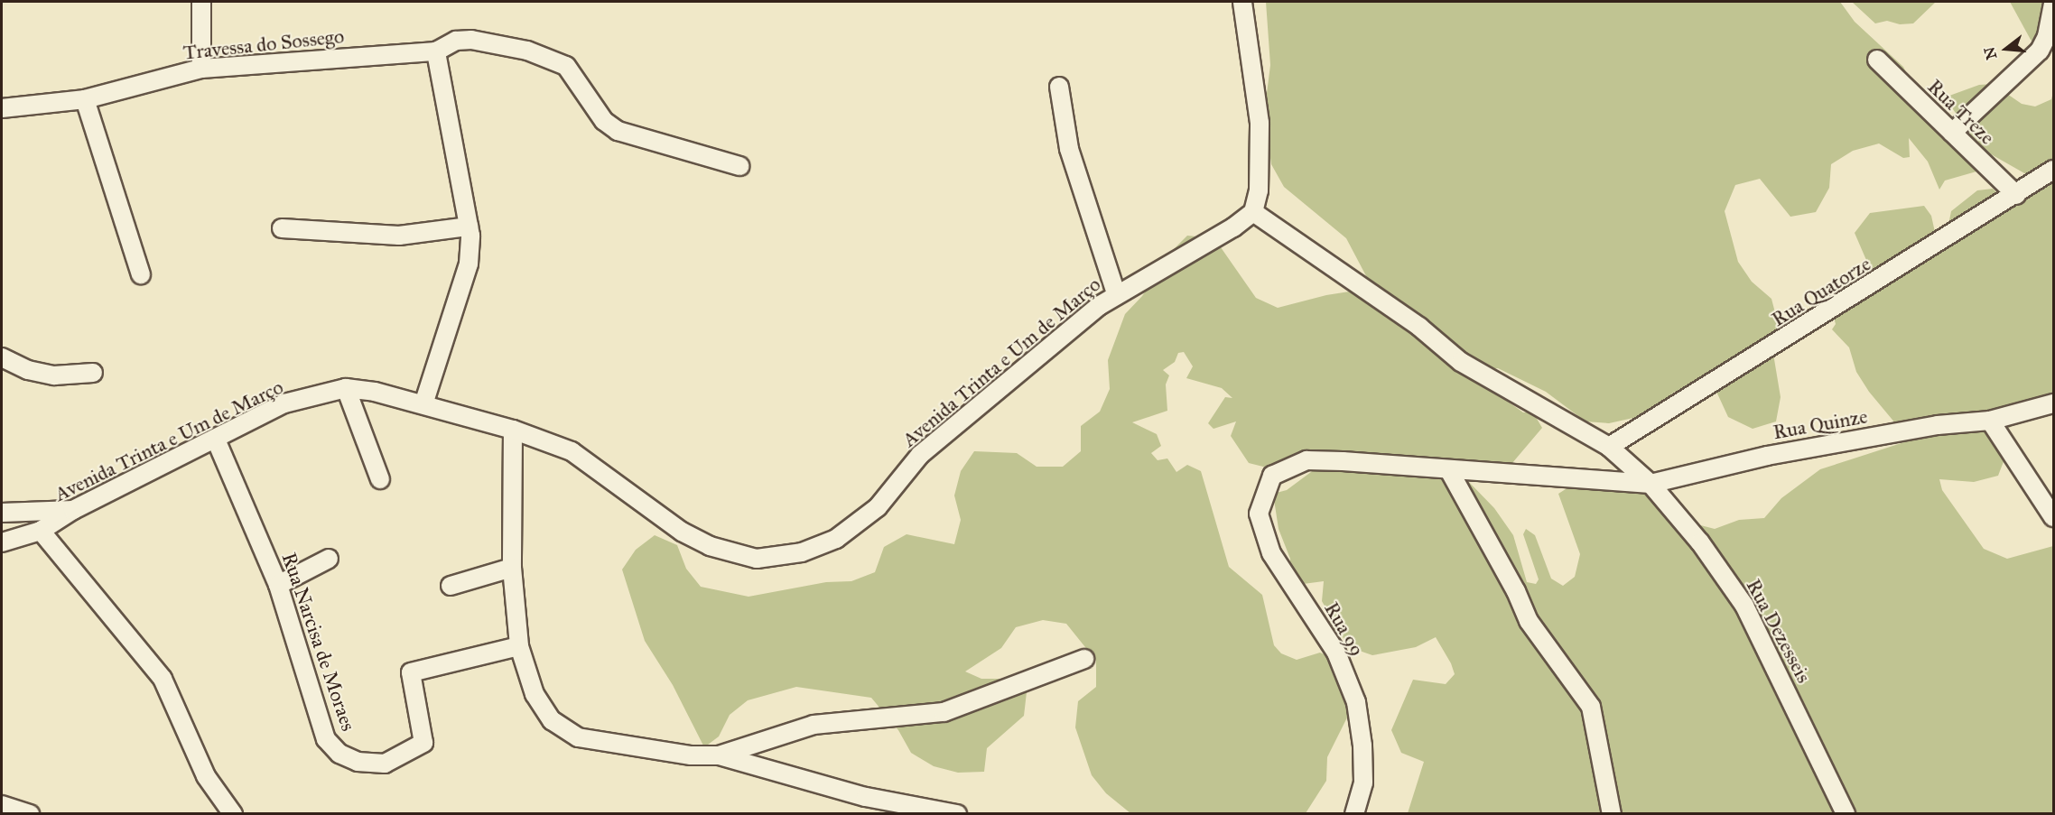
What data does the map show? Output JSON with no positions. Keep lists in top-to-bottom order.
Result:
{
  "streets": {
    "street": [
      "Travessa do Sossego",
      "Rua Treze",
      "Rua Quatorze",
      "Avenida Trinta e Um de Março",
      "Rua Quinze",
      "Rua 99",
      "Rua Dezesseis",
      "Rua Narcisa de Moraes"
    ]
  },
  "crossings": [
    ["Rua Treze", "Rua Quatorze"],
    ["Avenida Trinta e Um de Março", "Rua Narcisa de Moraes"],
    ["Rua Quinze", "Rua 99"],
    ["Rua Quinze", "Rua Dezesseis"]
  ],
  "north": "left"
}
